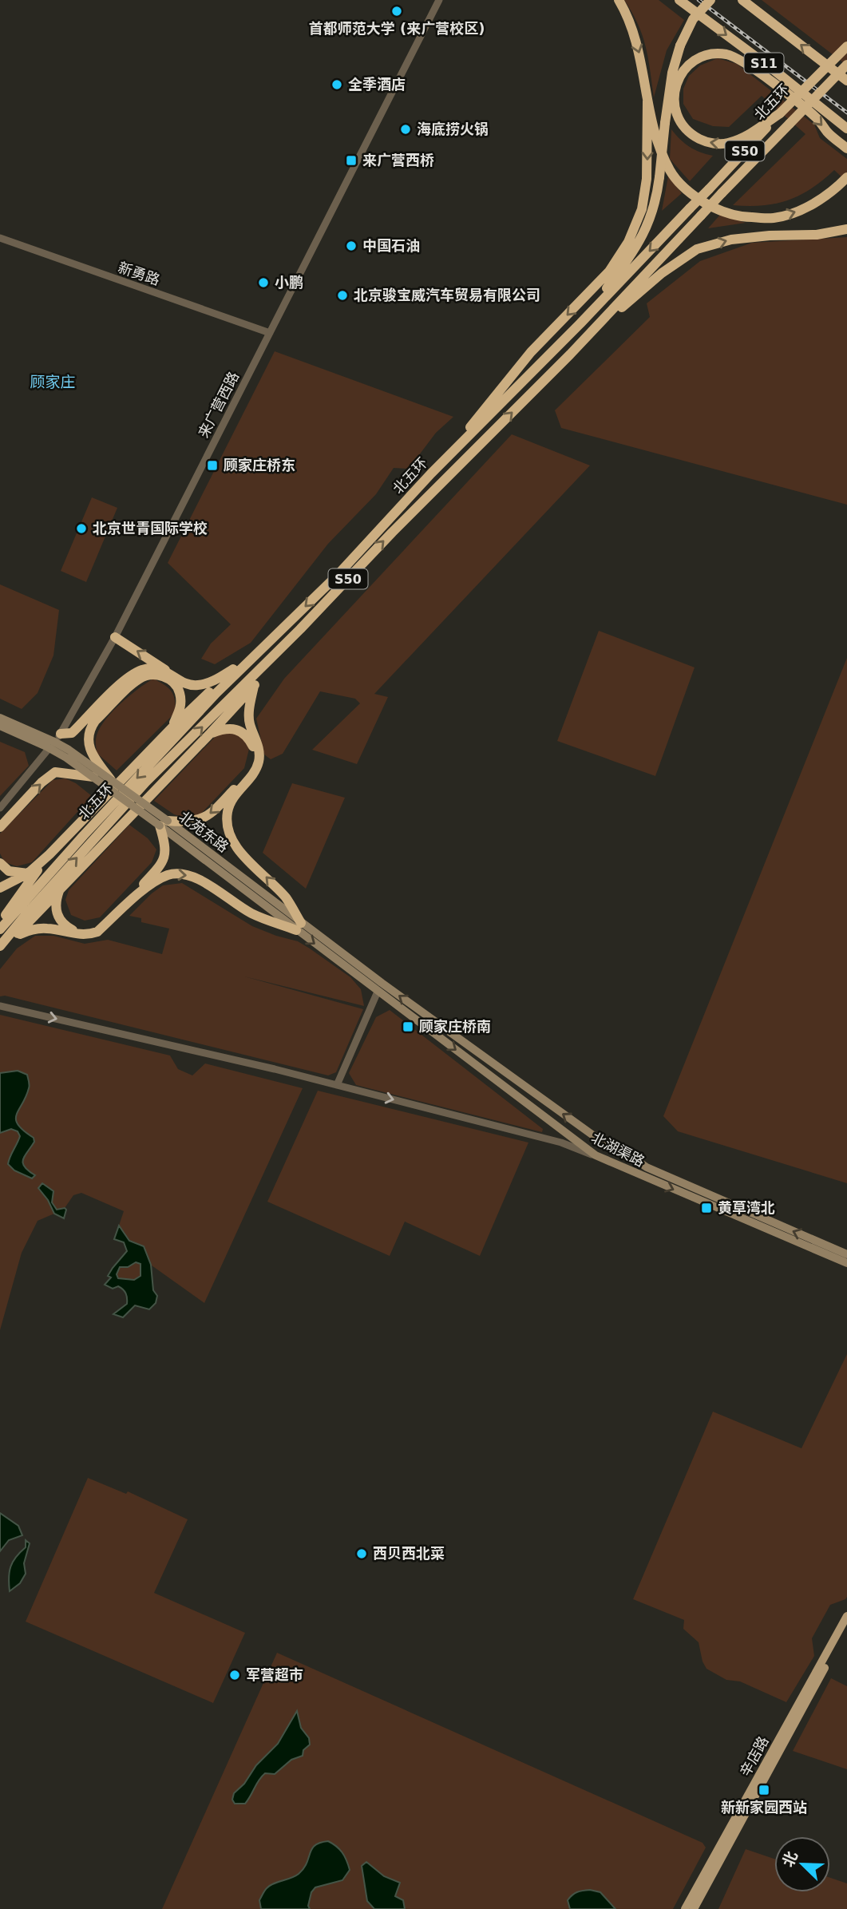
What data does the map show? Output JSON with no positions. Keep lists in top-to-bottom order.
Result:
{
  "streets": {
    "highway": ["S11", "北五环", "S50"],
    "main road": ["北苑东路", "北湖渠路", "辛店路"],
    "street": ["新勇路", "来广营西路"]
  },
  "crossings": [
    ["新勇路", "来广营西路"],
    ["北苑东路", "北湖渠路"]
  ],
  "districts": ["顾家庄"],
  "places": {
    "other": [
      "首都师范大学 (来广营校区)",
      "全季酒店",
      "海底捞火锅",
      "中国石油",
      "小鹏",
      "北京骏宝威汽车贸易有限公司",
      "北京世青国际学校",
      "西贝西北菜",
      "军营超市"
    ],
    "transit": [
      "来广营西桥",
      "顾家庄桥东",
      "顾家庄桥南",
      "黄草湾北",
      "新新家园西站"
    ]
  },
  "north": "top left"
}
